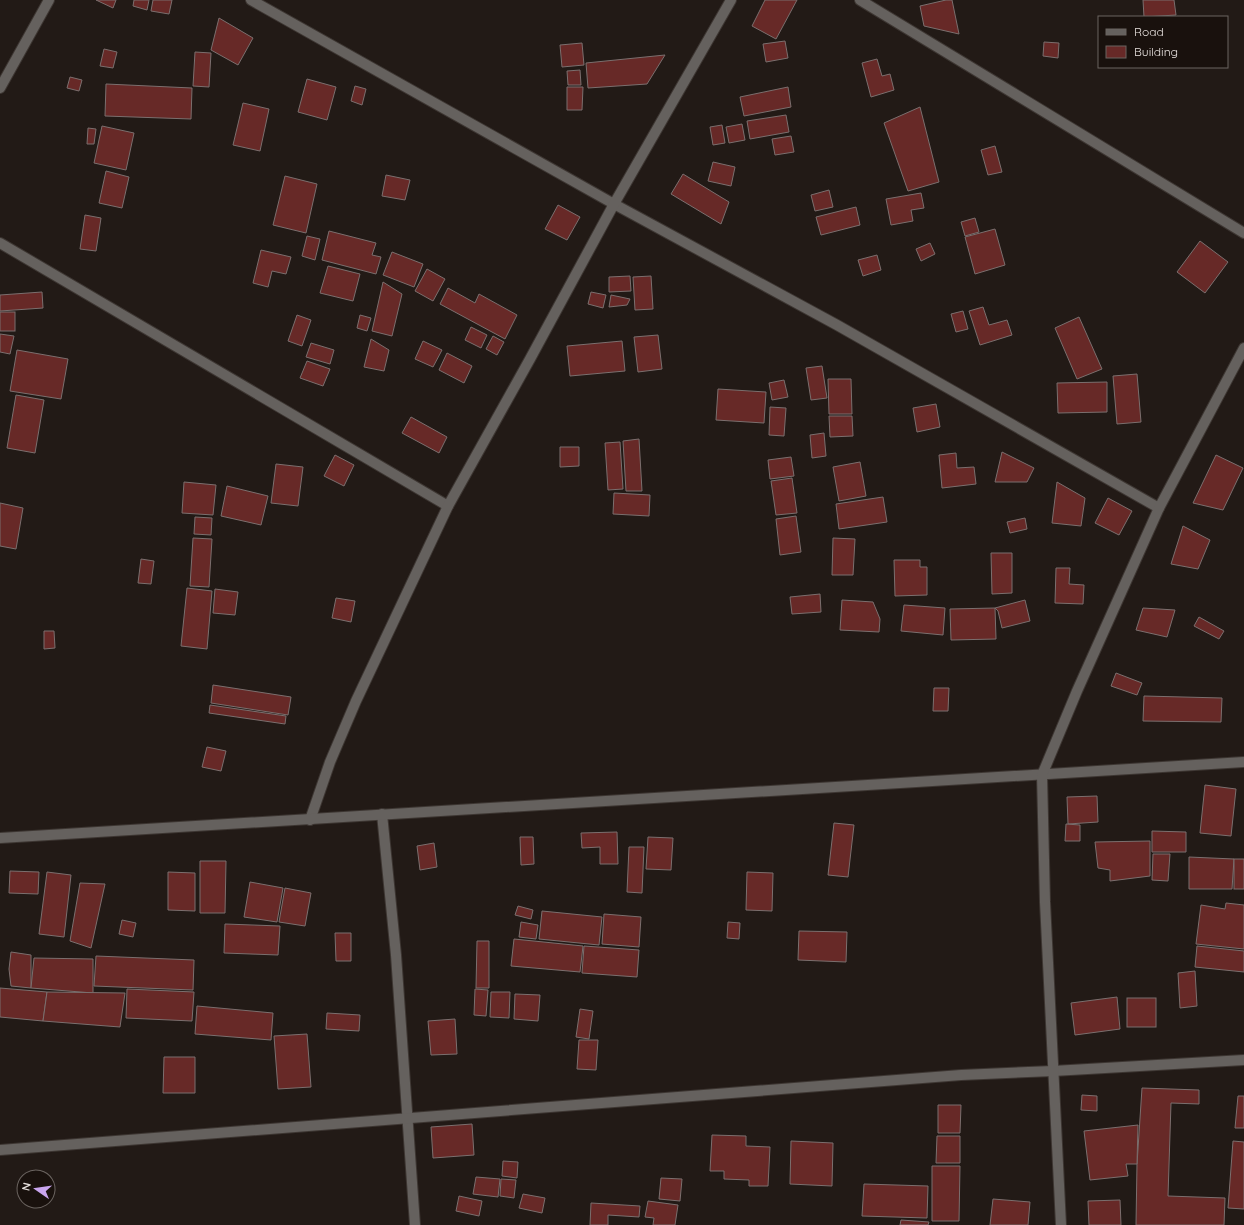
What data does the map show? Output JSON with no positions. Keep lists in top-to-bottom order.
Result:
{
  "legend": ["Road", "Building"],
  "north": "left"
}
